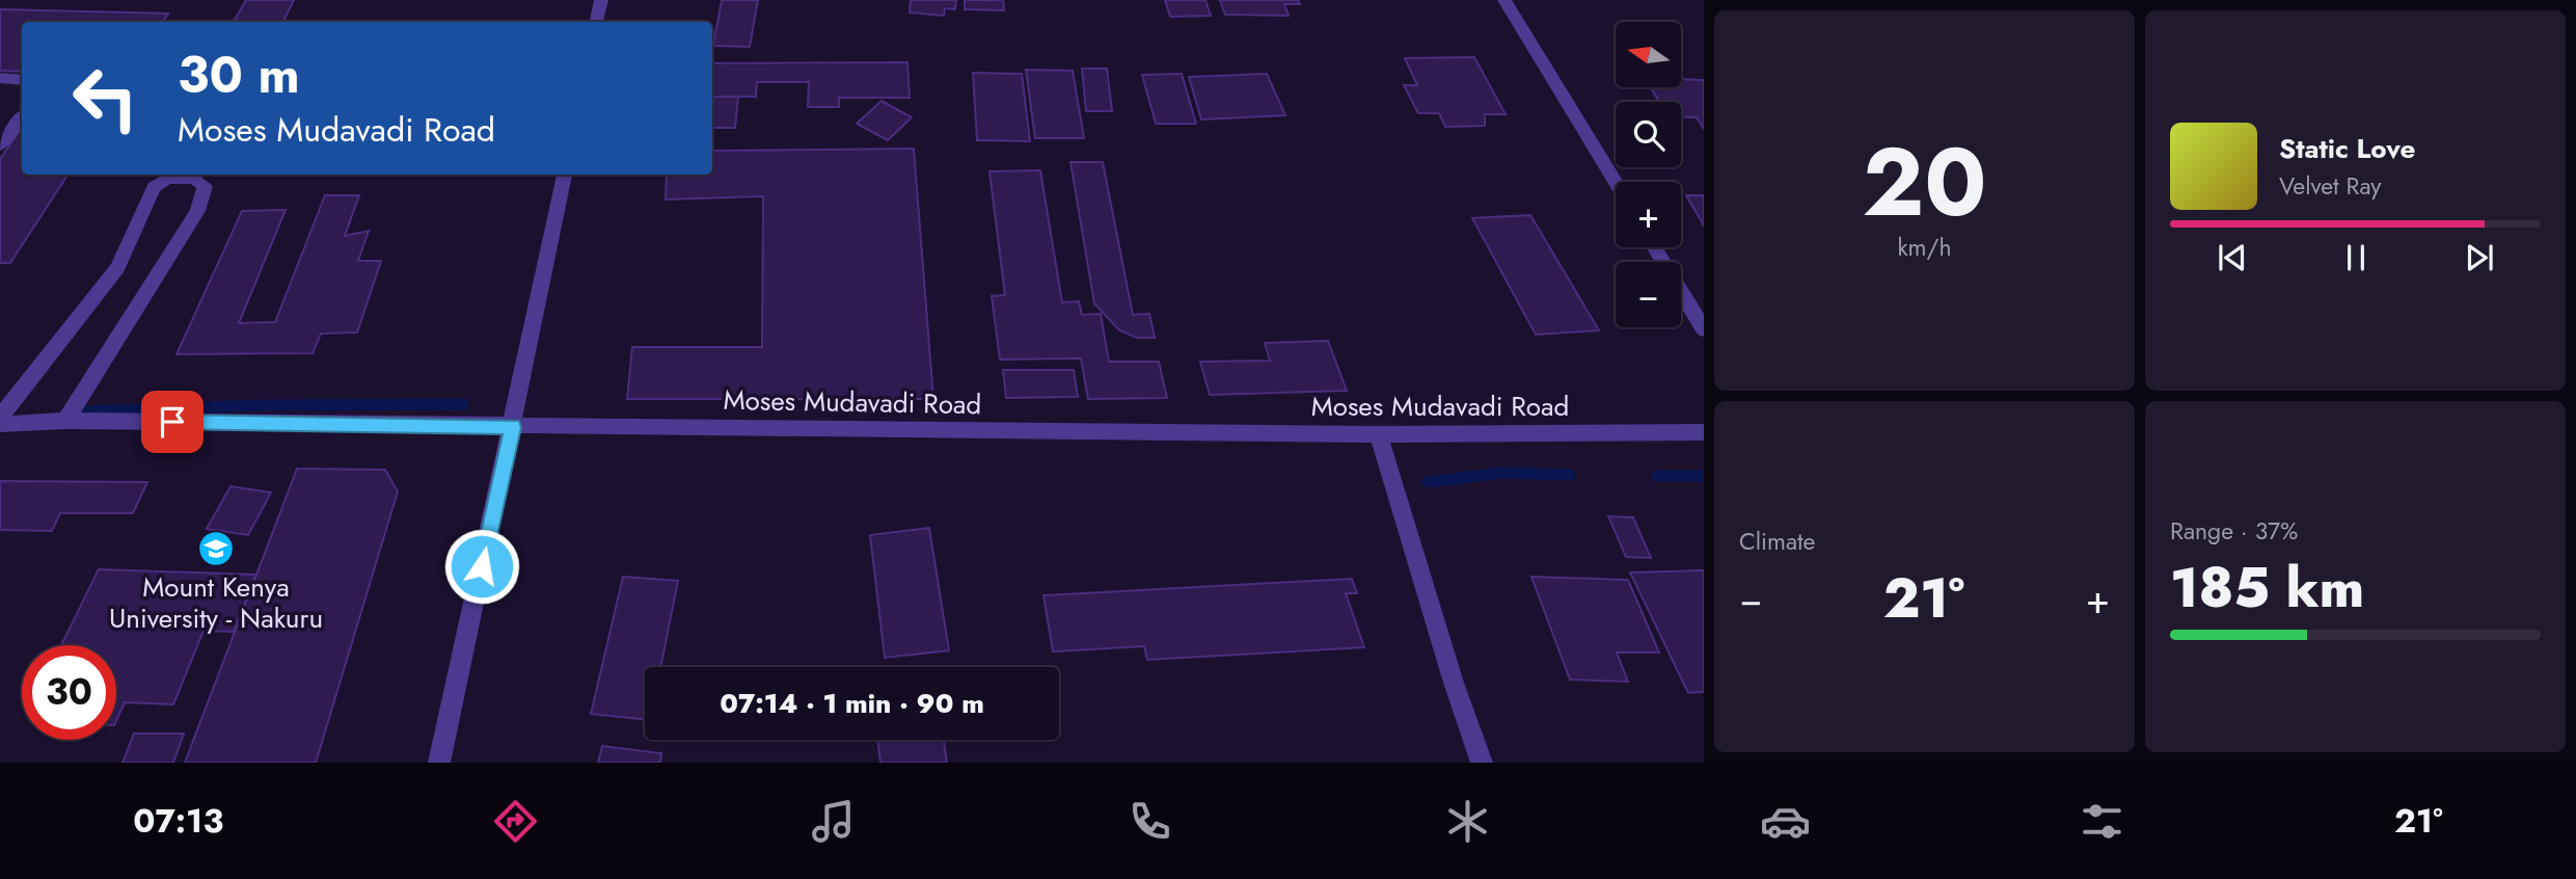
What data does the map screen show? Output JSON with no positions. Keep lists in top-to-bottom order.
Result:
{
  "streets": {
    "street": ["Moses Mudavadi Road"]
  },
  "places": {
    "school or university": ["Mount Kenya University - Nakuru"]
  },
  "north": "left",
  "page": {
    "tile": [
      ["20", "km/h"],
      "Climate",
      ["Range · 37%", "185 km"]
    ],
    "map_buttons": ["+", "−"],
    "turn": ["30 m", "Moses Mudavadi Road"],
    "song": ["Static Love", "Velvet Ray"],
    "heat": ["−", "21°", "+"],
    "limit": "30",
    "trip": "07:14 · 1 min · 90 m",
    "tabs": ["07:13", "21°"]
  }
}
